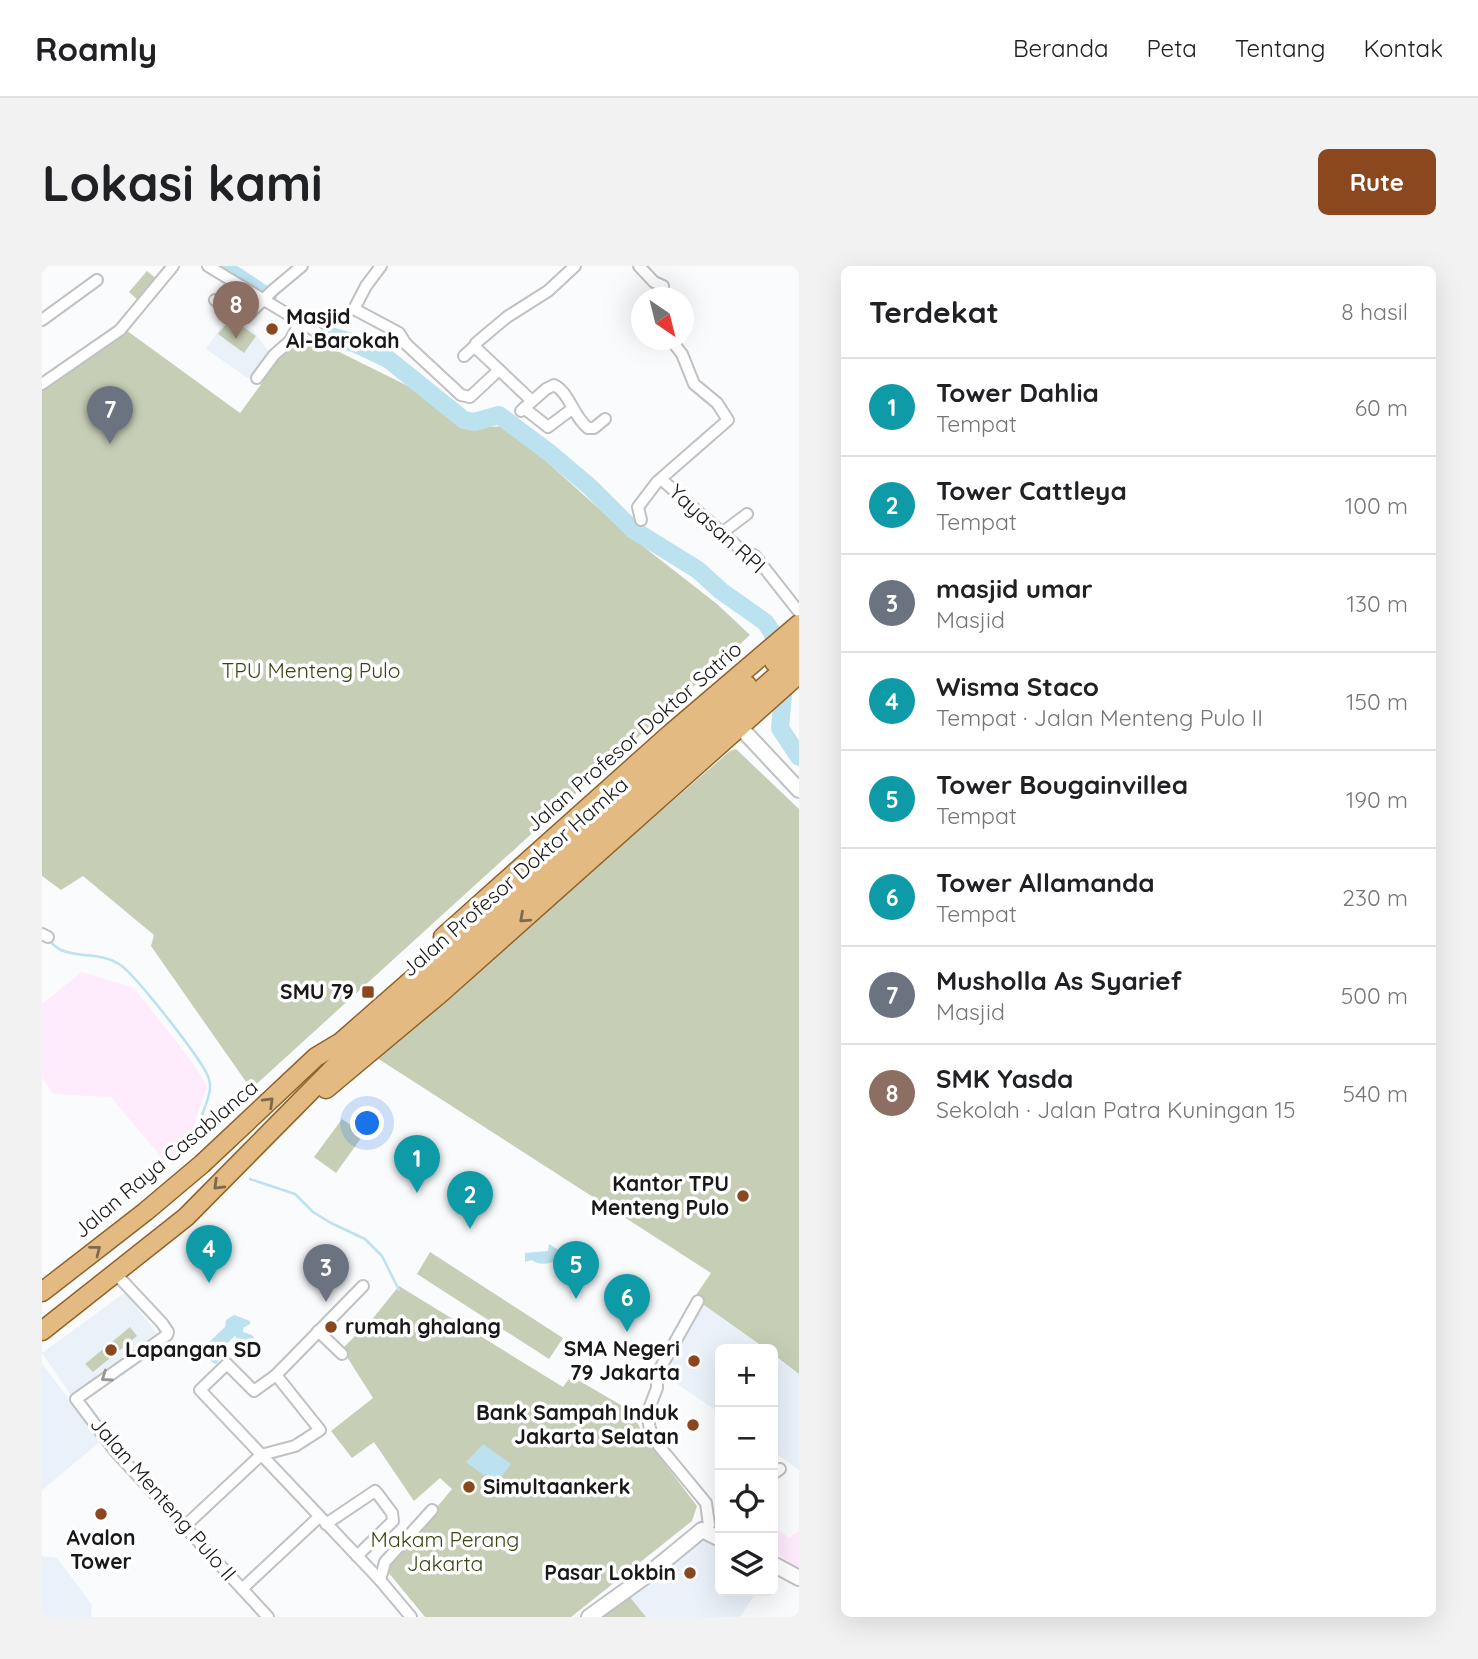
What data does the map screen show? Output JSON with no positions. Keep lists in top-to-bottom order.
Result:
{
  "streets": {
    "main road": ["Jalan Profesor Doktor Satrio", "Jalan Profesor Doktor Hamka", "Jalan Raya Casablanca"],
    "street": ["Yayasan RPI", "Jalan Menteng Pulo II"]
  },
  "crossings": [
    ["Jalan Profesor Doktor Satrio", "Jalan Profesor Doktor Hamka"],
    ["Jalan Profesor Doktor Satrio", "Jalan Raya Casablanca"],
    ["Jalan Profesor Doktor Hamka", "Jalan Raya Casablanca"]
  ],
  "parks": ["TPU Menteng Pulo", "Makam Perang Jakarta"],
  "places": {
    "other": [
      "Masjid Al-Barokah",
      "Kantor TPU Menteng Pulo",
      "rumah ghalang",
      "Lapangan SD",
      "SMA Negeri 79 Jakarta",
      "Bank Sampah Induk Jakarta Selatan",
      "Simultaankerk",
      "Avalon Tower",
      "Pasar Lokbin"
    ],
    "transit": ["SMU 79"]
  },
  "north": "bottom right",
  "page": {
    "header": "Roamly",
    "nav": [
      "Beranda",
      "Peta",
      "Tentang",
      "Kontak"
    ],
    "buttons": "Rute",
    "title": "Lokasi kami",
    "heading": ["Terdekat", "8 hasil"],
    "pins": [
      "8",
      "7",
      "1",
      "2",
      "4",
      "5",
      "3",
      "6"
    ],
    "list": [
      {
        "mark": "1",
        "name": "Tower Dahlia",
        "note": "Tempat",
        "value": "60 m"
      },
      {
        "mark": "2",
        "name": "Tower Cattleya",
        "note": "Tempat",
        "value": "100 m"
      },
      {
        "mark": "3",
        "name": "masjid umar",
        "note": "Masjid",
        "value": "130 m"
      },
      {
        "mark": "4",
        "name": "Wisma Staco",
        "note": "Tempat · Jalan Menteng Pulo II",
        "value": "150 m"
      },
      {
        "mark": "5",
        "name": "Tower Bougainvillea",
        "note": "Tempat",
        "value": "190 m"
      },
      {
        "mark": "6",
        "name": "Tower Allamanda",
        "note": "Tempat",
        "value": "230 m"
      },
      {
        "mark": "7",
        "name": "Musholla As Syarief",
        "note": "Masjid",
        "value": "500 m"
      },
      {
        "mark": "8",
        "name": "SMK Yasda",
        "note": "Sekolah · Jalan Patra Kuningan 15",
        "value": "540 m"
      }
    ],
    "map_buttons": ["+", "−"]
  }
}
